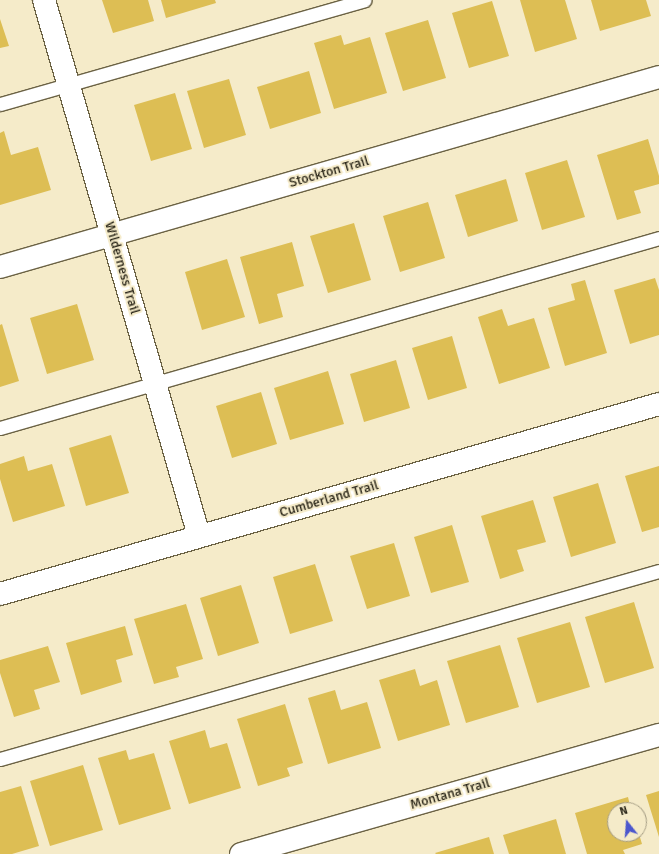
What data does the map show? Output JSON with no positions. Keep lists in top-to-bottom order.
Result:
{
  "streets": {
    "street": [
      "Stockton Trail",
      "Wilderness Trail",
      "Cumberland Trail",
      "Montana Trail"
    ]
  },
  "crossings": [
    ["Stockton Trail", "Wilderness Trail"],
    ["Wilderness Trail", "Cumberland Trail"]
  ],
  "north": "top"
}
